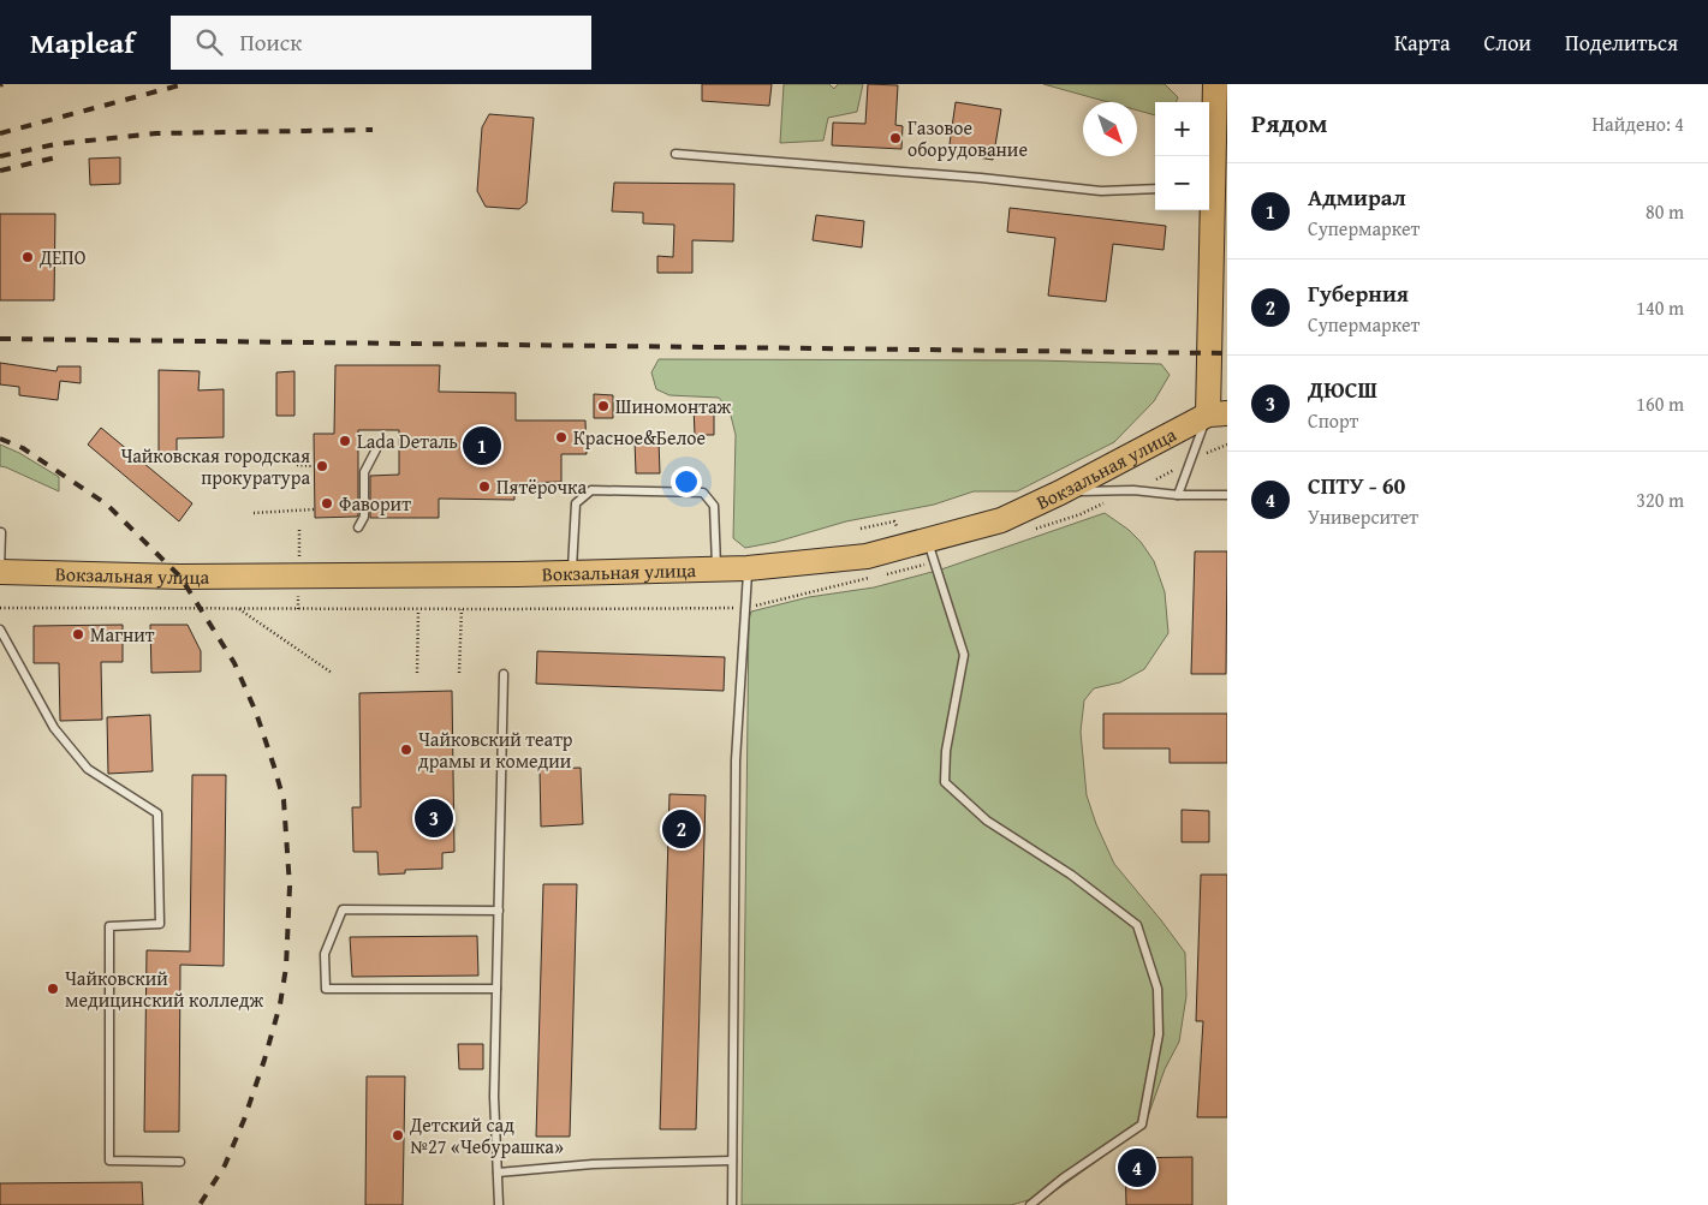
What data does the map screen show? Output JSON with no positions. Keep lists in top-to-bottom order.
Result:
{
  "streets": {
    "main road": ["Вокзальная улица"]
  },
  "places": [
    "Газовое оборудование",
    "ДЕПО",
    "Шиномонтаж",
    "Красное&Белое",
    "Lada Dеталь",
    "Чайковская городская прокуратура",
    "Пятёрочка",
    "Фаворит",
    "Магнит",
    "Чайковский театр драмы и комедии",
    "Чайковский медицинский колледж",
    "Детский сад №27 «Чебурашка»"
  ],
  "north": "bottom right",
  "page": {
    "header": "Mapleaf",
    "search": "Поиск",
    "nav": ["Карта", "Слои", "Поделиться"],
    "heading": ["Рядом", "Найдено: 4"],
    "map_buttons": ["+", "−"],
    "list": [
      {
        "mark": "1",
        "name": "Адмирал",
        "note": "Супермаркет",
        "value": "80 m"
      },
      {
        "mark": "2",
        "name": "Губерния",
        "note": "Супермаркет",
        "value": "140 m"
      },
      {
        "mark": "3",
        "name": "ДЮСШ",
        "note": "Спорт",
        "value": "160 m"
      },
      {
        "mark": "4",
        "name": "СПТУ - 60",
        "note": "Университет",
        "value": "320 m"
      }
    ],
    "pins": [
      "1",
      "3",
      "2",
      "4"
    ]
  }
}
